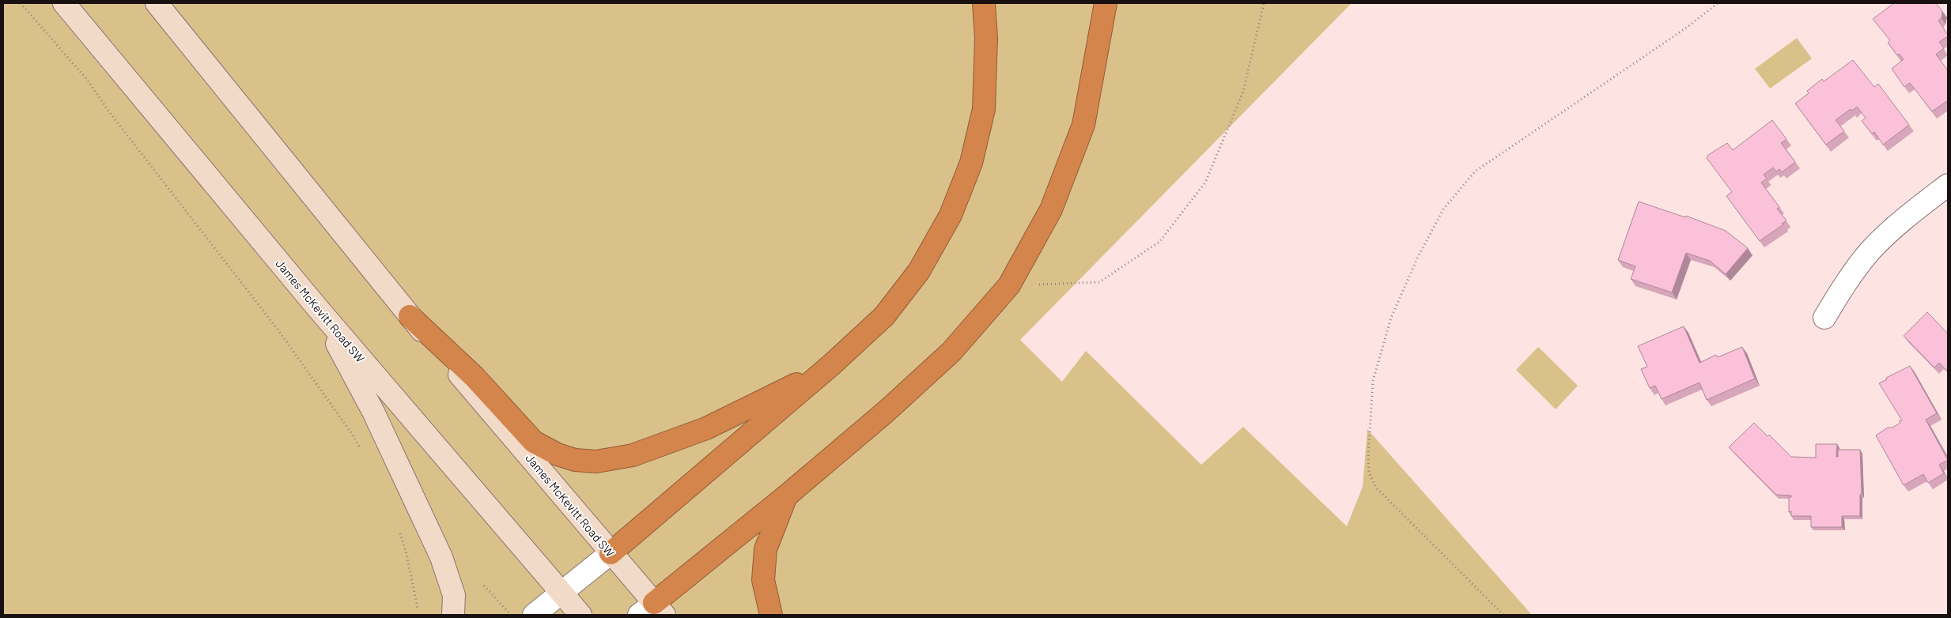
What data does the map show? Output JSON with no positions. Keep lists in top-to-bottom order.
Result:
{
  "streets": {
    "main road": ["James McKevitt Road SW"]
  }
}
